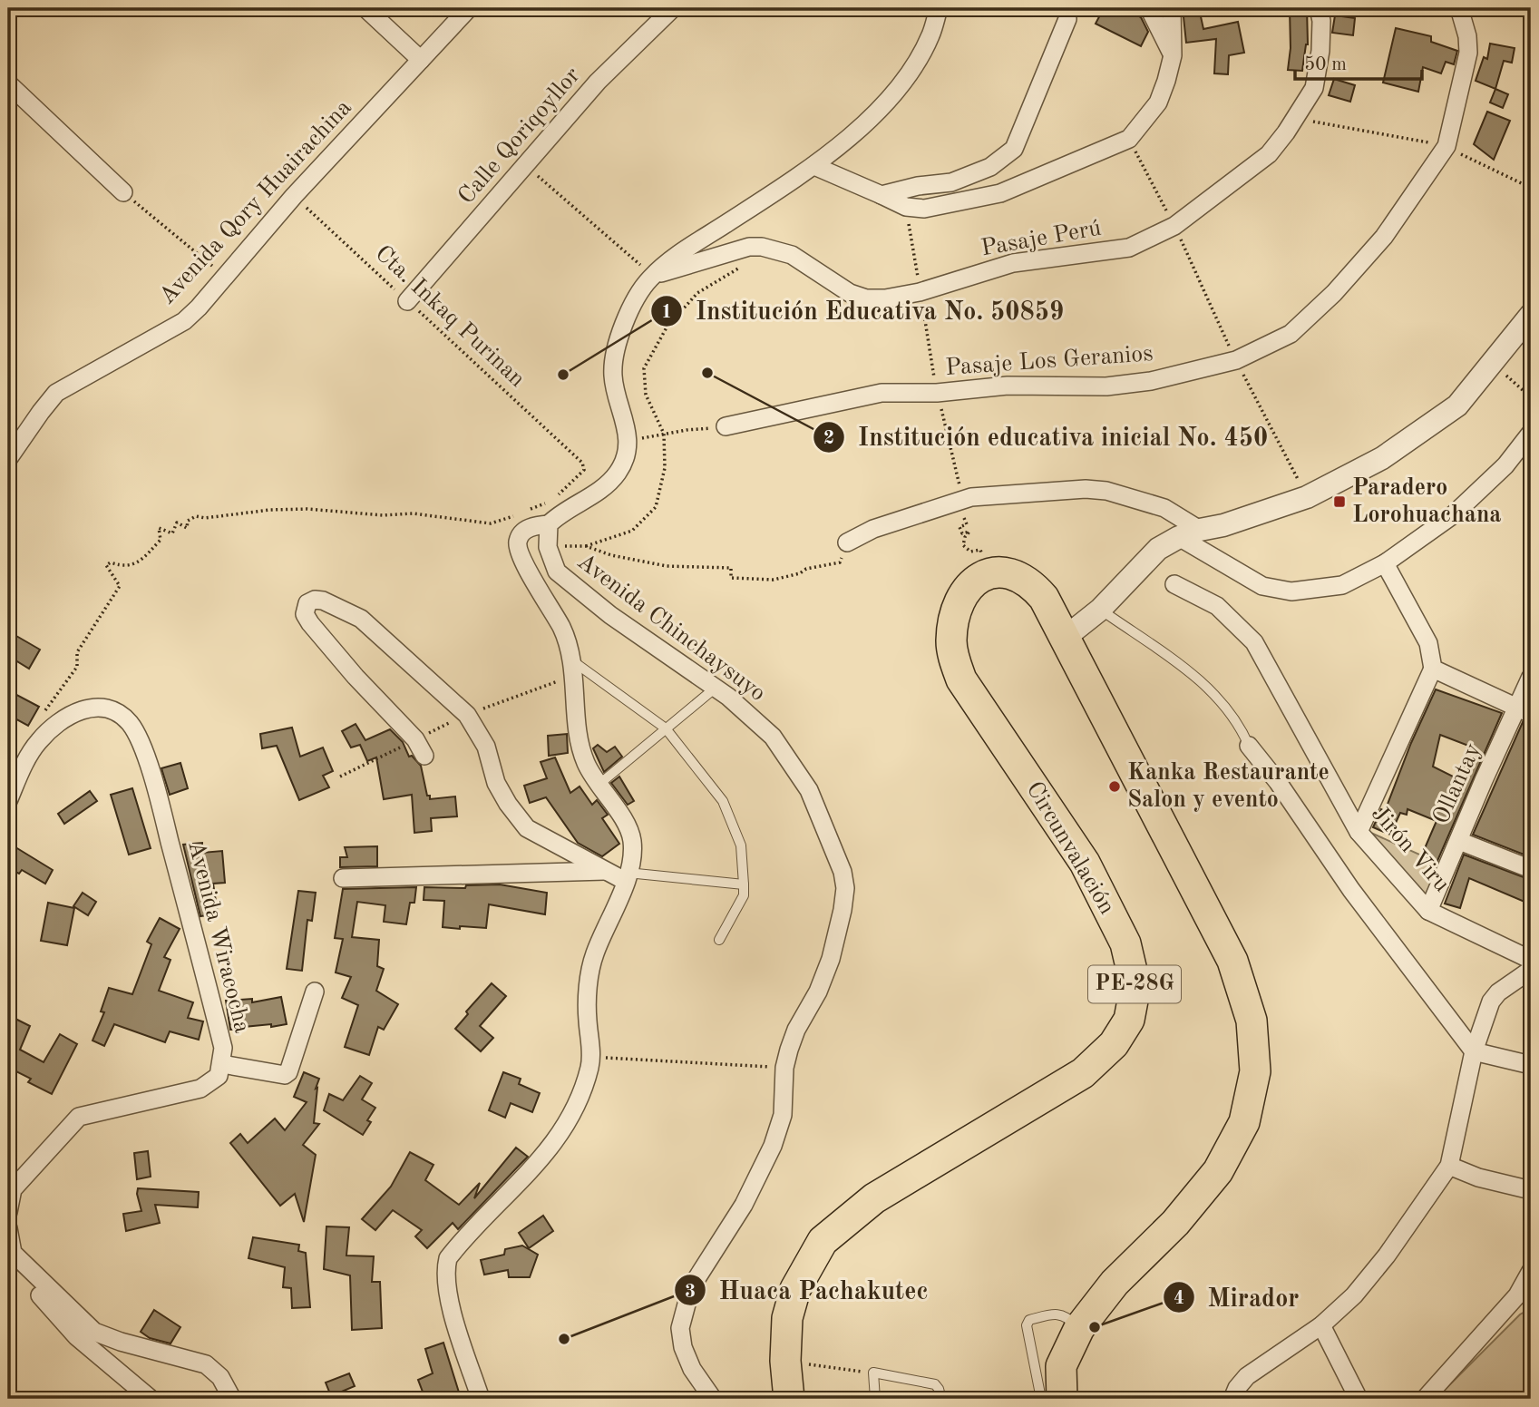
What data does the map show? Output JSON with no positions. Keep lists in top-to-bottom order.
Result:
{
  "streets": {
    "highway": ["Circunvalación", "PE-28G"],
    "street": [
      "Calle Qoriqoyllor",
      "Avenida Qory Huairachina",
      "Pasaje Perú",
      "Pasaje Los Geranios",
      "Avenida Chinchaysuyo",
      "Ollantay",
      "Jirón Viru",
      "Avenida Wiracocha"
    ],
    "path": ["Cta. Inkaq Purinan"]
  },
  "crossings": [
    ["Calle Qoriqoyllor", "Cta. Inkaq Purinan"],
    ["Avenida Qory Huairachina", "Cta. Inkaq Purinan"],
    ["Cta. Inkaq Purinan", "Avenida Chinchaysuyo"],
    ["Ollantay", "Jirón Viru"],
    ["Circunvalación", "PE-28G"]
  ],
  "places": {
    "other": [
      "Institución educativa inicial No. 450",
      "Institución Educativa No. 50859",
      "Kanka Restaurante Salon y evento",
      "Mirador",
      "Huaca Pachakutec"
    ],
    "transit": ["Paradero Lorohuachana"]
  },
  "scale_bar": "50 m"
}
